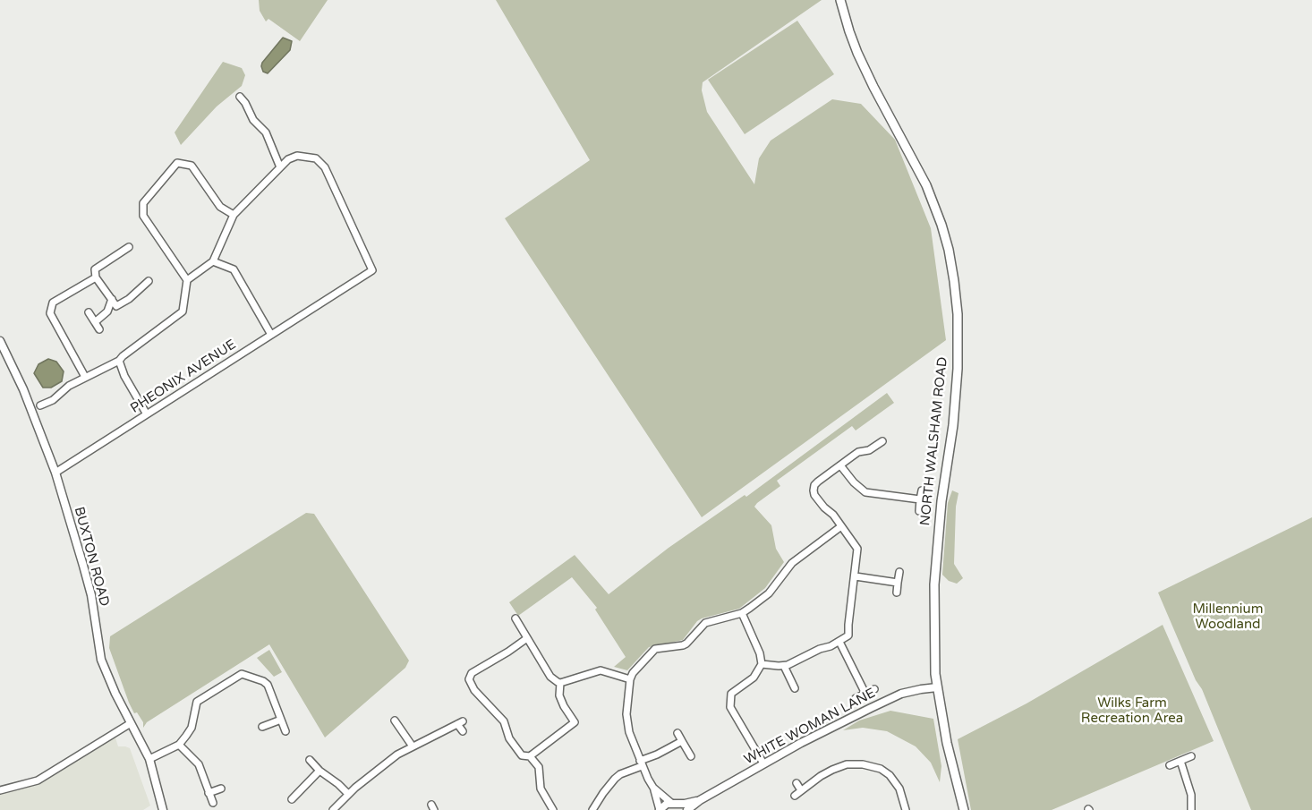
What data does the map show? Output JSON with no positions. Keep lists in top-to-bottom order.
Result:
{
  "streets": {
    "main road": ["NORTH WALSHAM ROAD"],
    "street": ["PHEONIX AVENUE", "BUXTON ROAD", "WHITE WOMAN LANE"]
  },
  "crossings": [
    ["PHEONIX AVENUE", "BUXTON ROAD"],
    ["NORTH WALSHAM ROAD", "WHITE WOMAN LANE"]
  ],
  "parks": ["Millennium Woodland", "Wilks Farm Recreation Area"]
}
